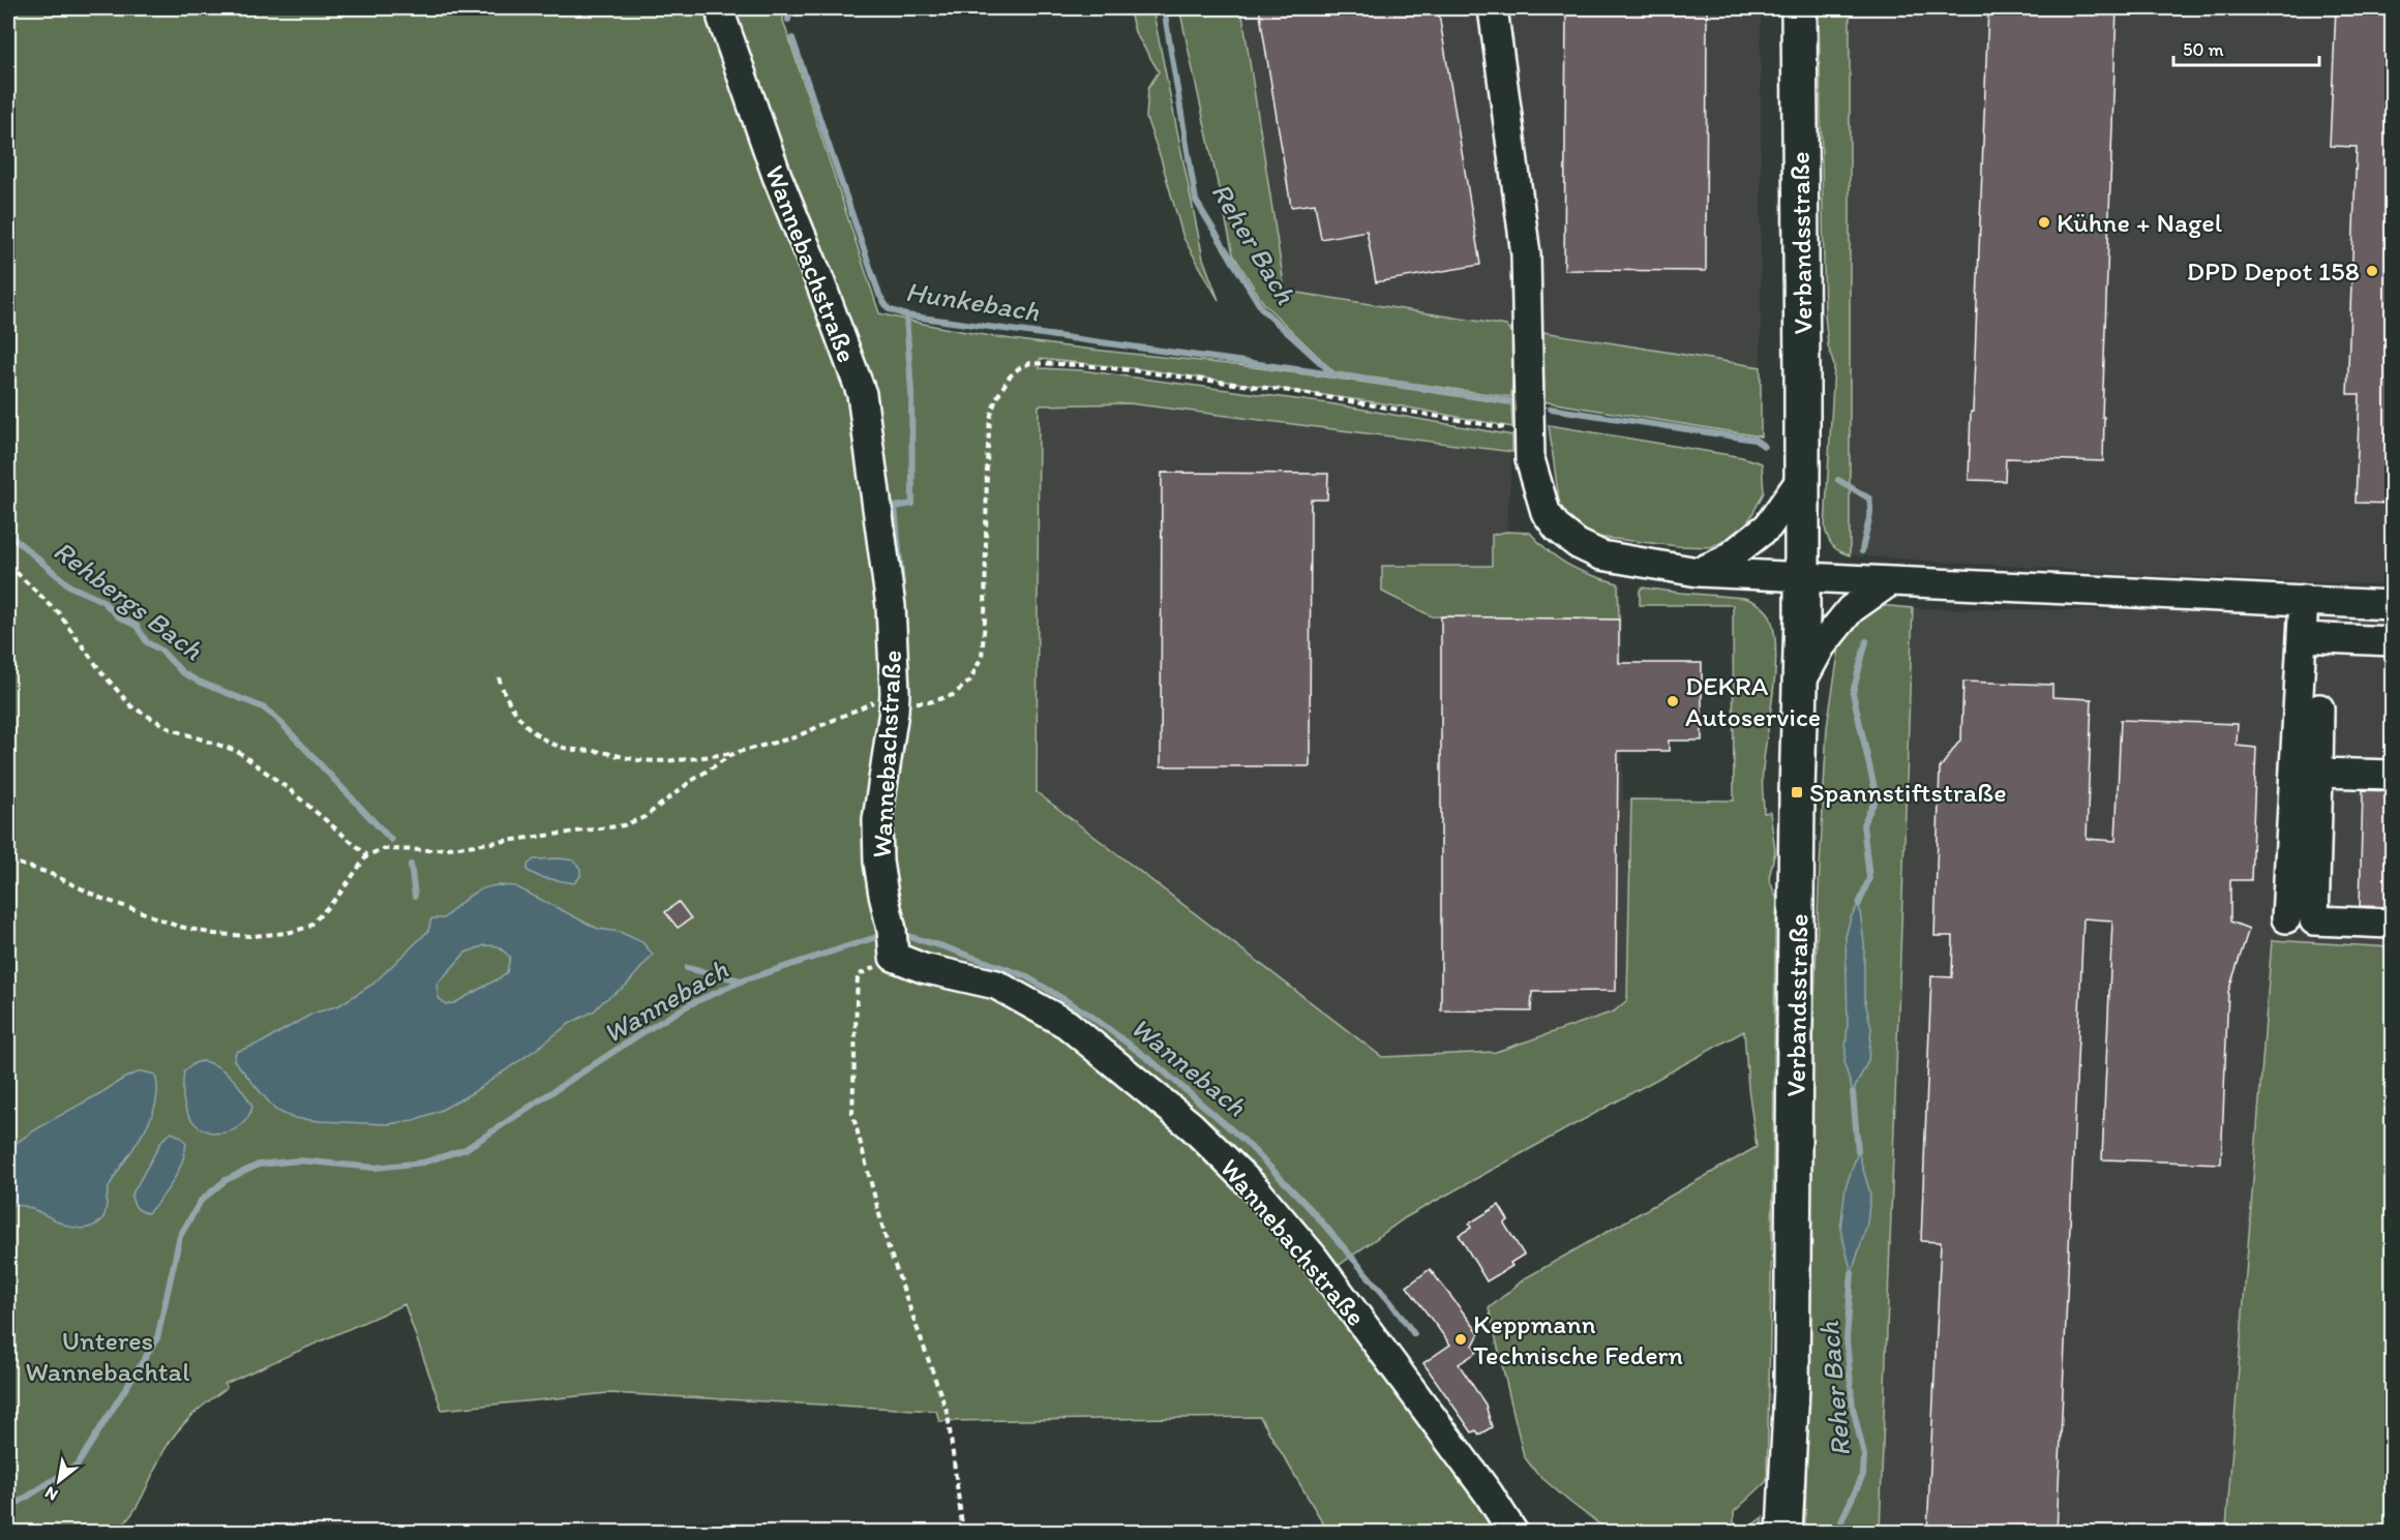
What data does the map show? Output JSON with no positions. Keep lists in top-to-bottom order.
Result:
{
  "streets": {
    "main road": ["Verbandsstraße"],
    "street": ["Wannebachstraße"]
  },
  "water": [
    "Reher Bach",
    "Hunkebach",
    "Rehbergs Bach",
    "Wannebach"
  ],
  "parks": ["Unteres Wannebachtal"],
  "places": {
    "other": [
      "Kühne + Nagel",
      "DPD Depot 158",
      "DEKRA Autoservice",
      "Keppmann Technische Federn"
    ],
    "transit": ["Spannstiftstraße"]
  },
  "scale_bar": "50 m",
  "north": "bottom left"
}
